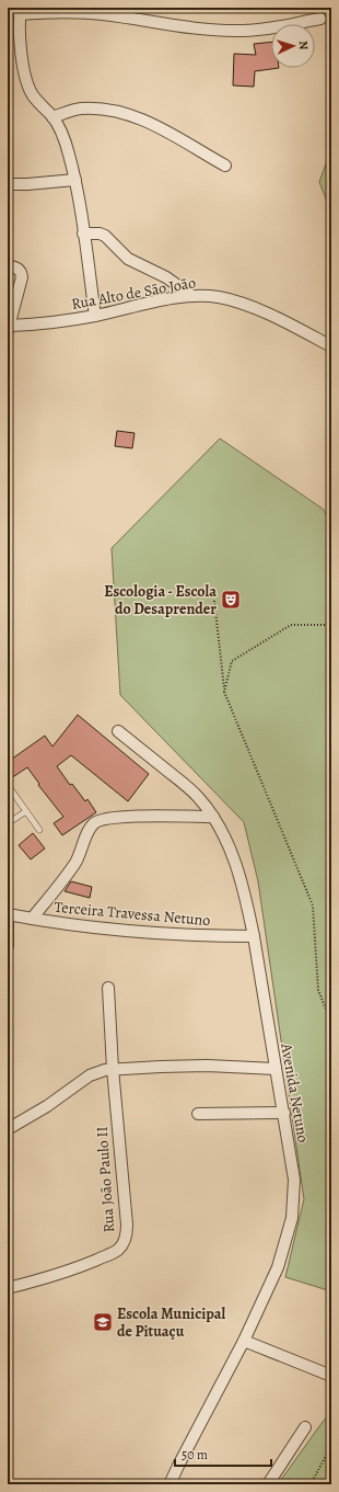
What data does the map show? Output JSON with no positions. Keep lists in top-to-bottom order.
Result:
{
  "streets": {
    "street": [
      "Rua Alto de São João",
      "Terceira Travessa Netuno",
      "Avenida Netuno",
      "Rua João Paulo II"
    ]
  },
  "crossings": [
    ["Terceira Travessa Netuno", "Avenida Netuno"]
  ],
  "places": {
    "theatre": ["Escologia - Escola do Desaprender"],
    "school or university": ["Escola Municipal de Pituaçu"]
  },
  "scale_bar": "50 m",
  "north": "right"
}
